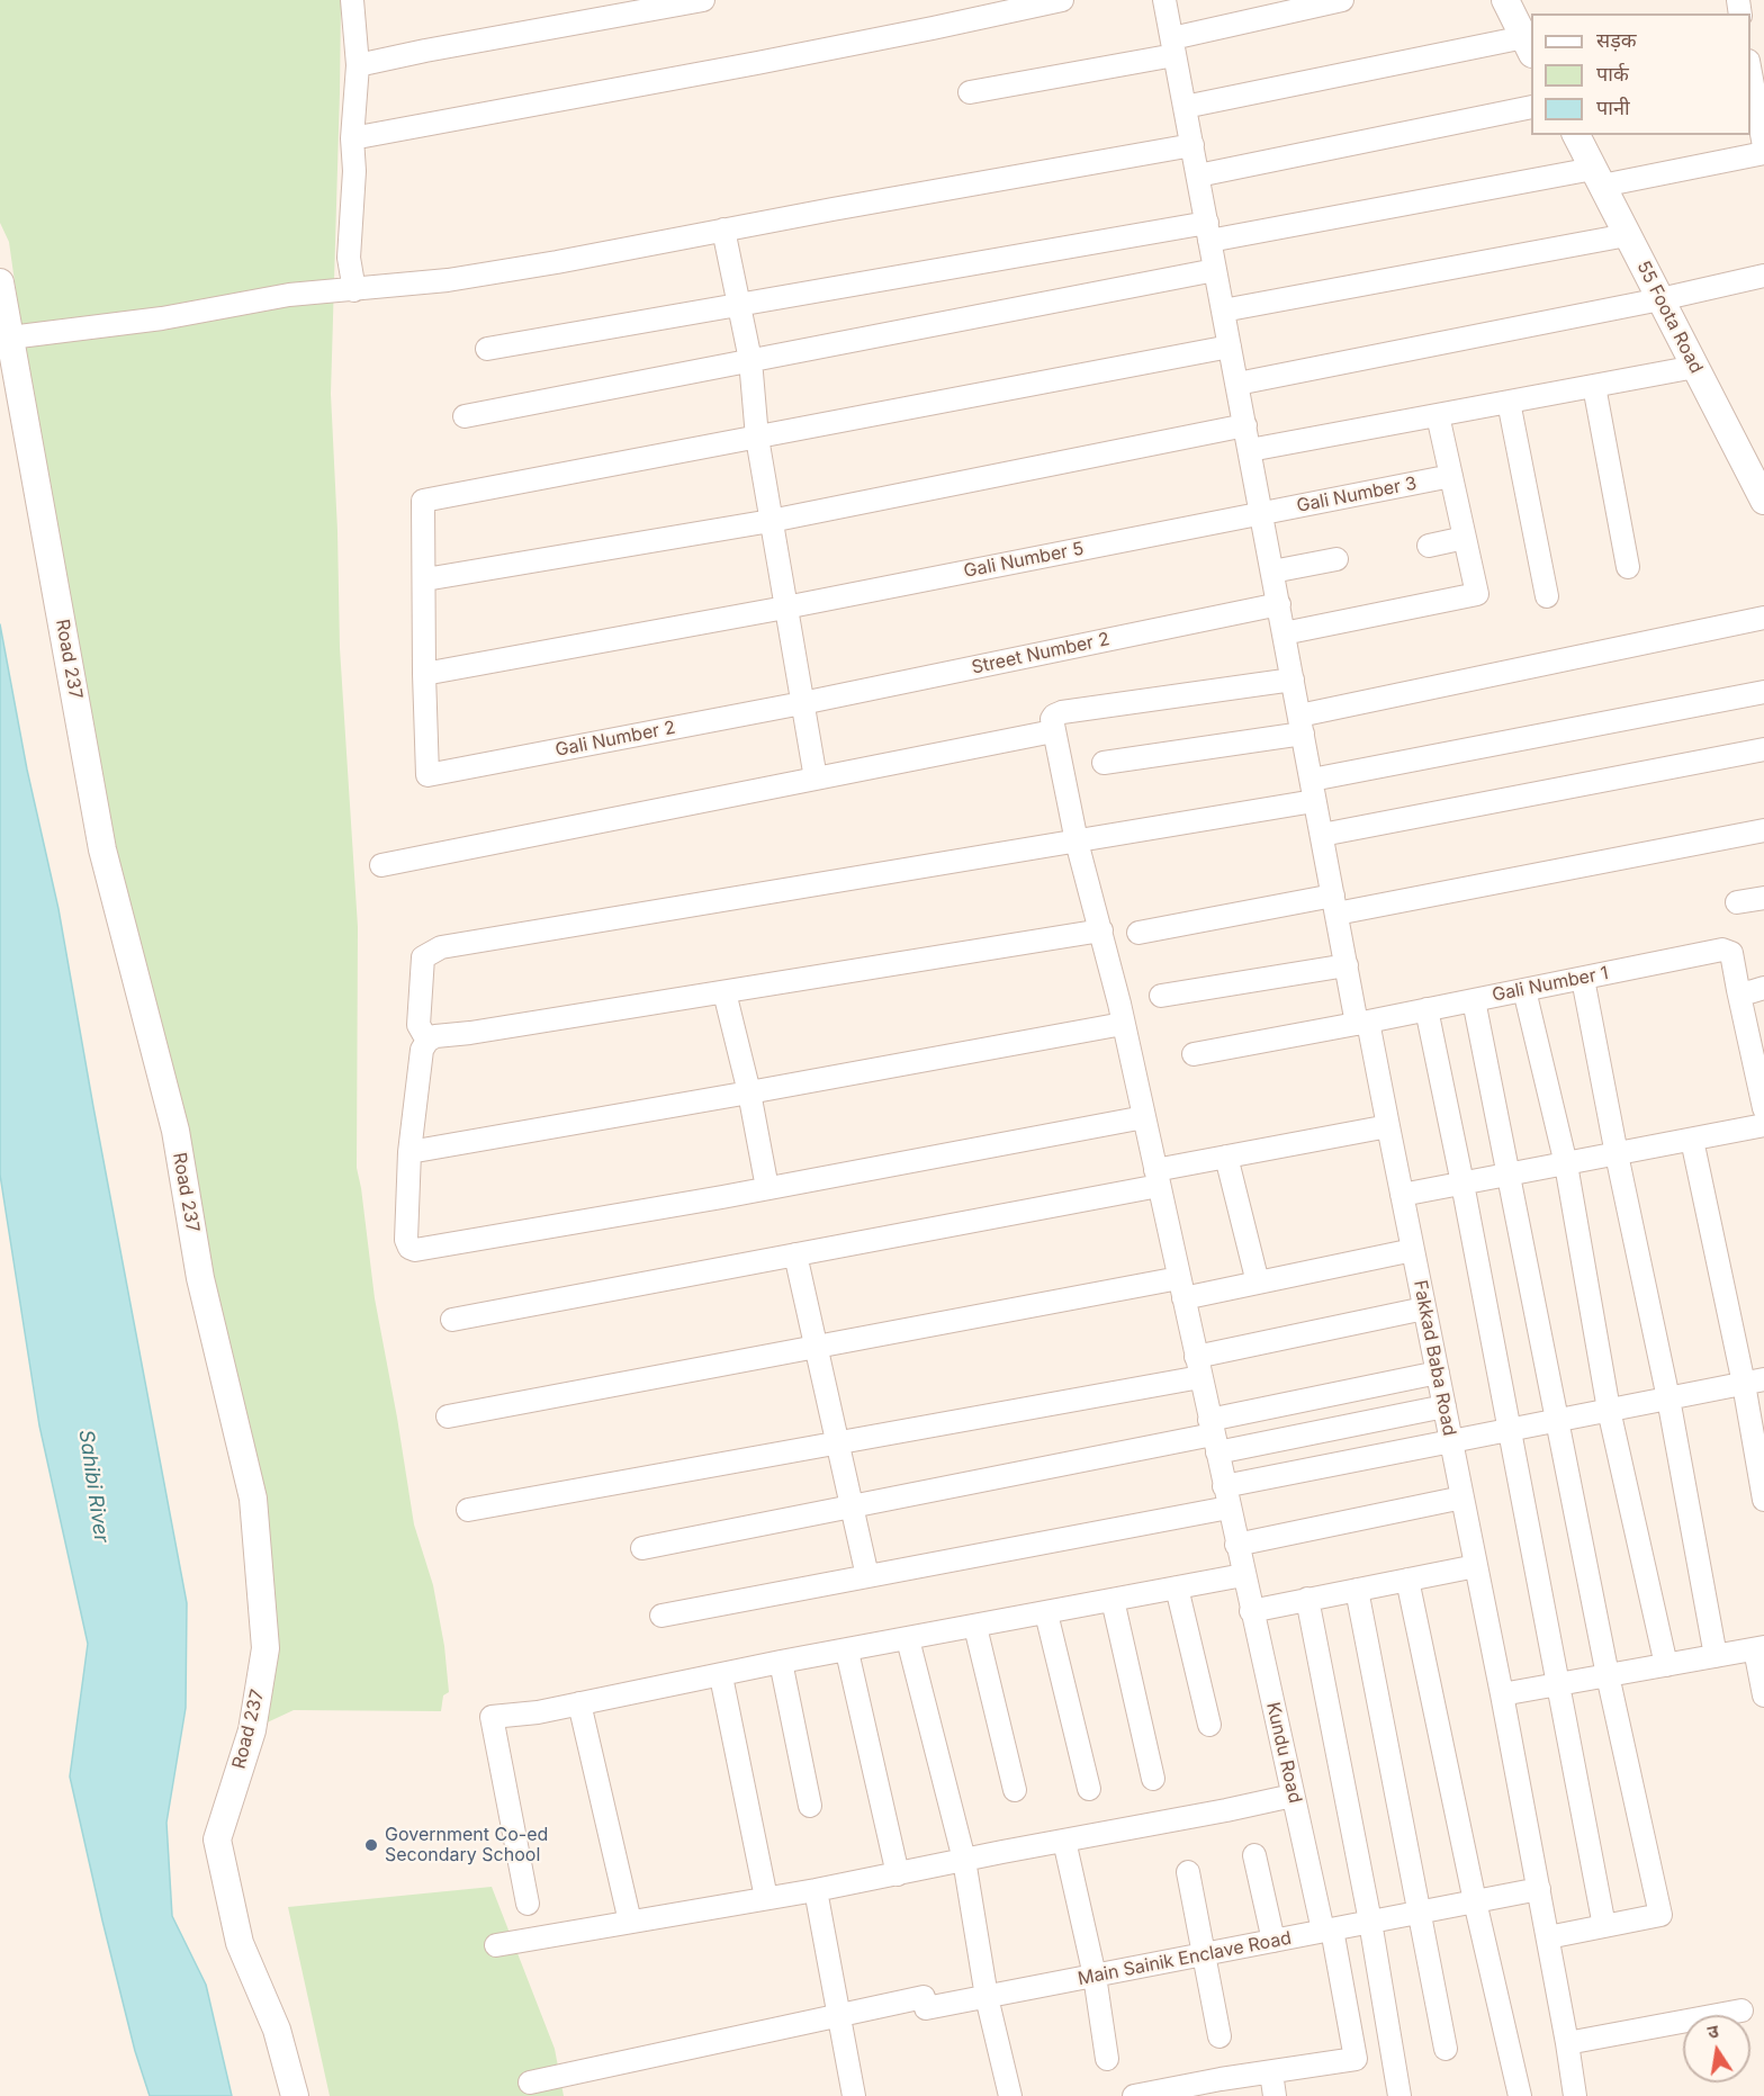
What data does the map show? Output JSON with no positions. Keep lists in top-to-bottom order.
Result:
{
  "streets": {
    "street": [
      "55 Foota Road",
      "Gali Number 3",
      "Gali Number 5",
      "Street Number 2",
      "Road 237",
      "Gali Number 2",
      "Gali Number 1",
      "Fakkad Baba Road",
      "Kundu Road",
      "Main Sainik Enclave Road"
    ]
  },
  "crossings": [
    ["Gali Number 3", "Gali Number 5"],
    ["Gali Number 3", "Fakkad Baba Road"],
    ["Gali Number 5", "Gali Number 2"],
    ["Gali Number 5", "Fakkad Baba Road"],
    ["Street Number 2", "Gali Number 2"],
    ["Street Number 2", "Fakkad Baba Road"],
    ["Gali Number 1", "Fakkad Baba Road"],
    ["Fakkad Baba Road", "Main Sainik Enclave Road"],
    ["Kundu Road", "Main Sainik Enclave Road"]
  ],
  "water": ["Sahibi River"],
  "places": ["Government Co-ed Secondary School"],
  "legend": ["सड़क", "पार्क", "पानी"],
  "north": "top"
}
